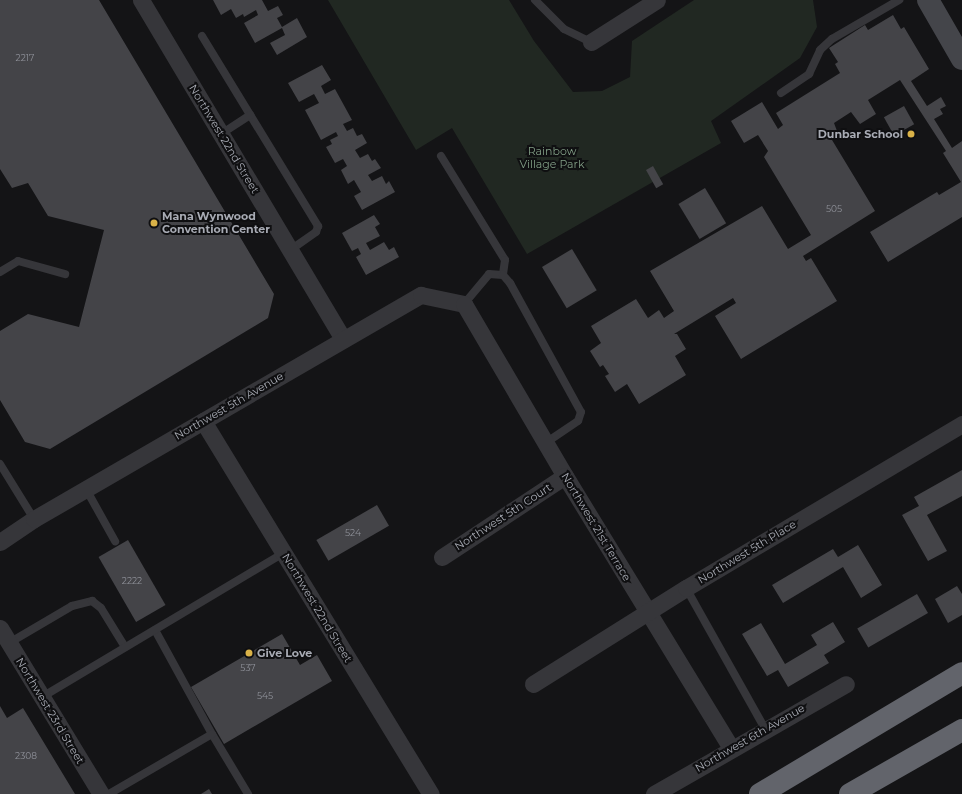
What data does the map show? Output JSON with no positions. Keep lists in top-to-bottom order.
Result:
{
  "streets": {
    "street": [
      "Northwest 22nd Street",
      "Northwest 5th Avenue",
      "Northwest 5th Court",
      "Northwest 21st Terrace",
      "Northwest 5th Place",
      "Northwest 23rd Street",
      "Northwest 6th Avenue"
    ]
  },
  "crossings": [
    ["Northwest 22nd Street", "Northwest 5th Avenue"],
    ["Northwest 5th Avenue", "Northwest 21st Terrace"],
    ["Northwest 5th Court", "Northwest 21st Terrace"],
    ["Northwest 21st Terrace", "Northwest 5th Place"],
    ["Northwest 21st Terrace", "Northwest 6th Avenue"]
  ],
  "parks": ["Rainbow Village Park"],
  "places": ["Dunbar School", "Mana Wynwood Convention Center", "Give Love"],
  "house_numbers": [
    "2217",
    "505",
    "524",
    "2222",
    "537",
    "545",
    "2308"
  ]
}
